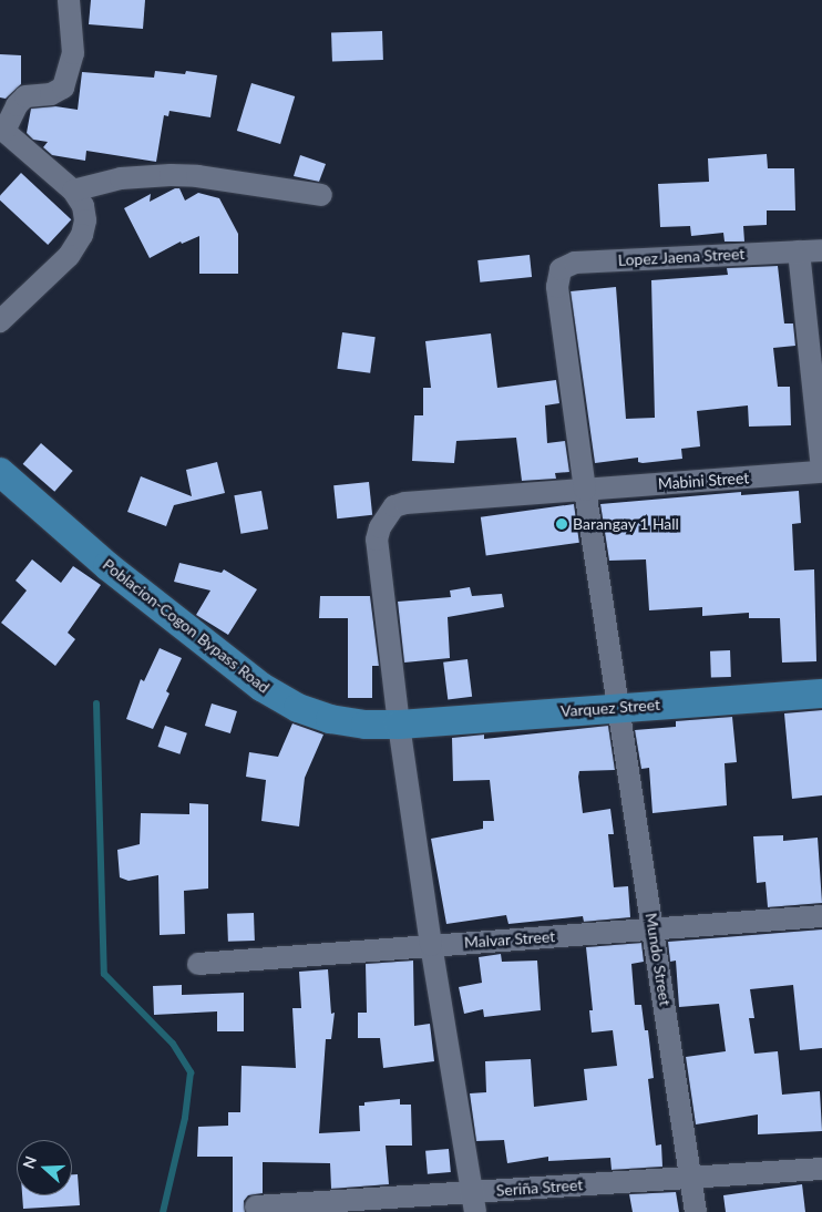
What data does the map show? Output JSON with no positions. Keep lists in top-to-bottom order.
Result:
{
  "streets": {
    "main road": ["Poblacion-Cogon Bypass Road", "Varquez Street"],
    "street": [
      "Lopez Jaena Street",
      "Mabini Street",
      "Malvar Street",
      "Mundo Street",
      "Seriña Street"
    ]
  },
  "crossings": [
    ["Lopez Jaena Street", "Mundo Street"],
    ["Mabini Street", "Poblacion-Cogon Bypass Road"],
    ["Mabini Street", "Varquez Street"],
    ["Mabini Street", "Malvar Street"],
    ["Mabini Street", "Mundo Street"],
    ["Mabini Street", "Seriña Street"],
    ["Poblacion-Cogon Bypass Road", "Varquez Street"],
    ["Varquez Street", "Mundo Street"],
    ["Malvar Street", "Mundo Street"],
    ["Mundo Street", "Seriña Street"]
  ],
  "places": ["Barangay 1 Hall"],
  "north": "left"
}
